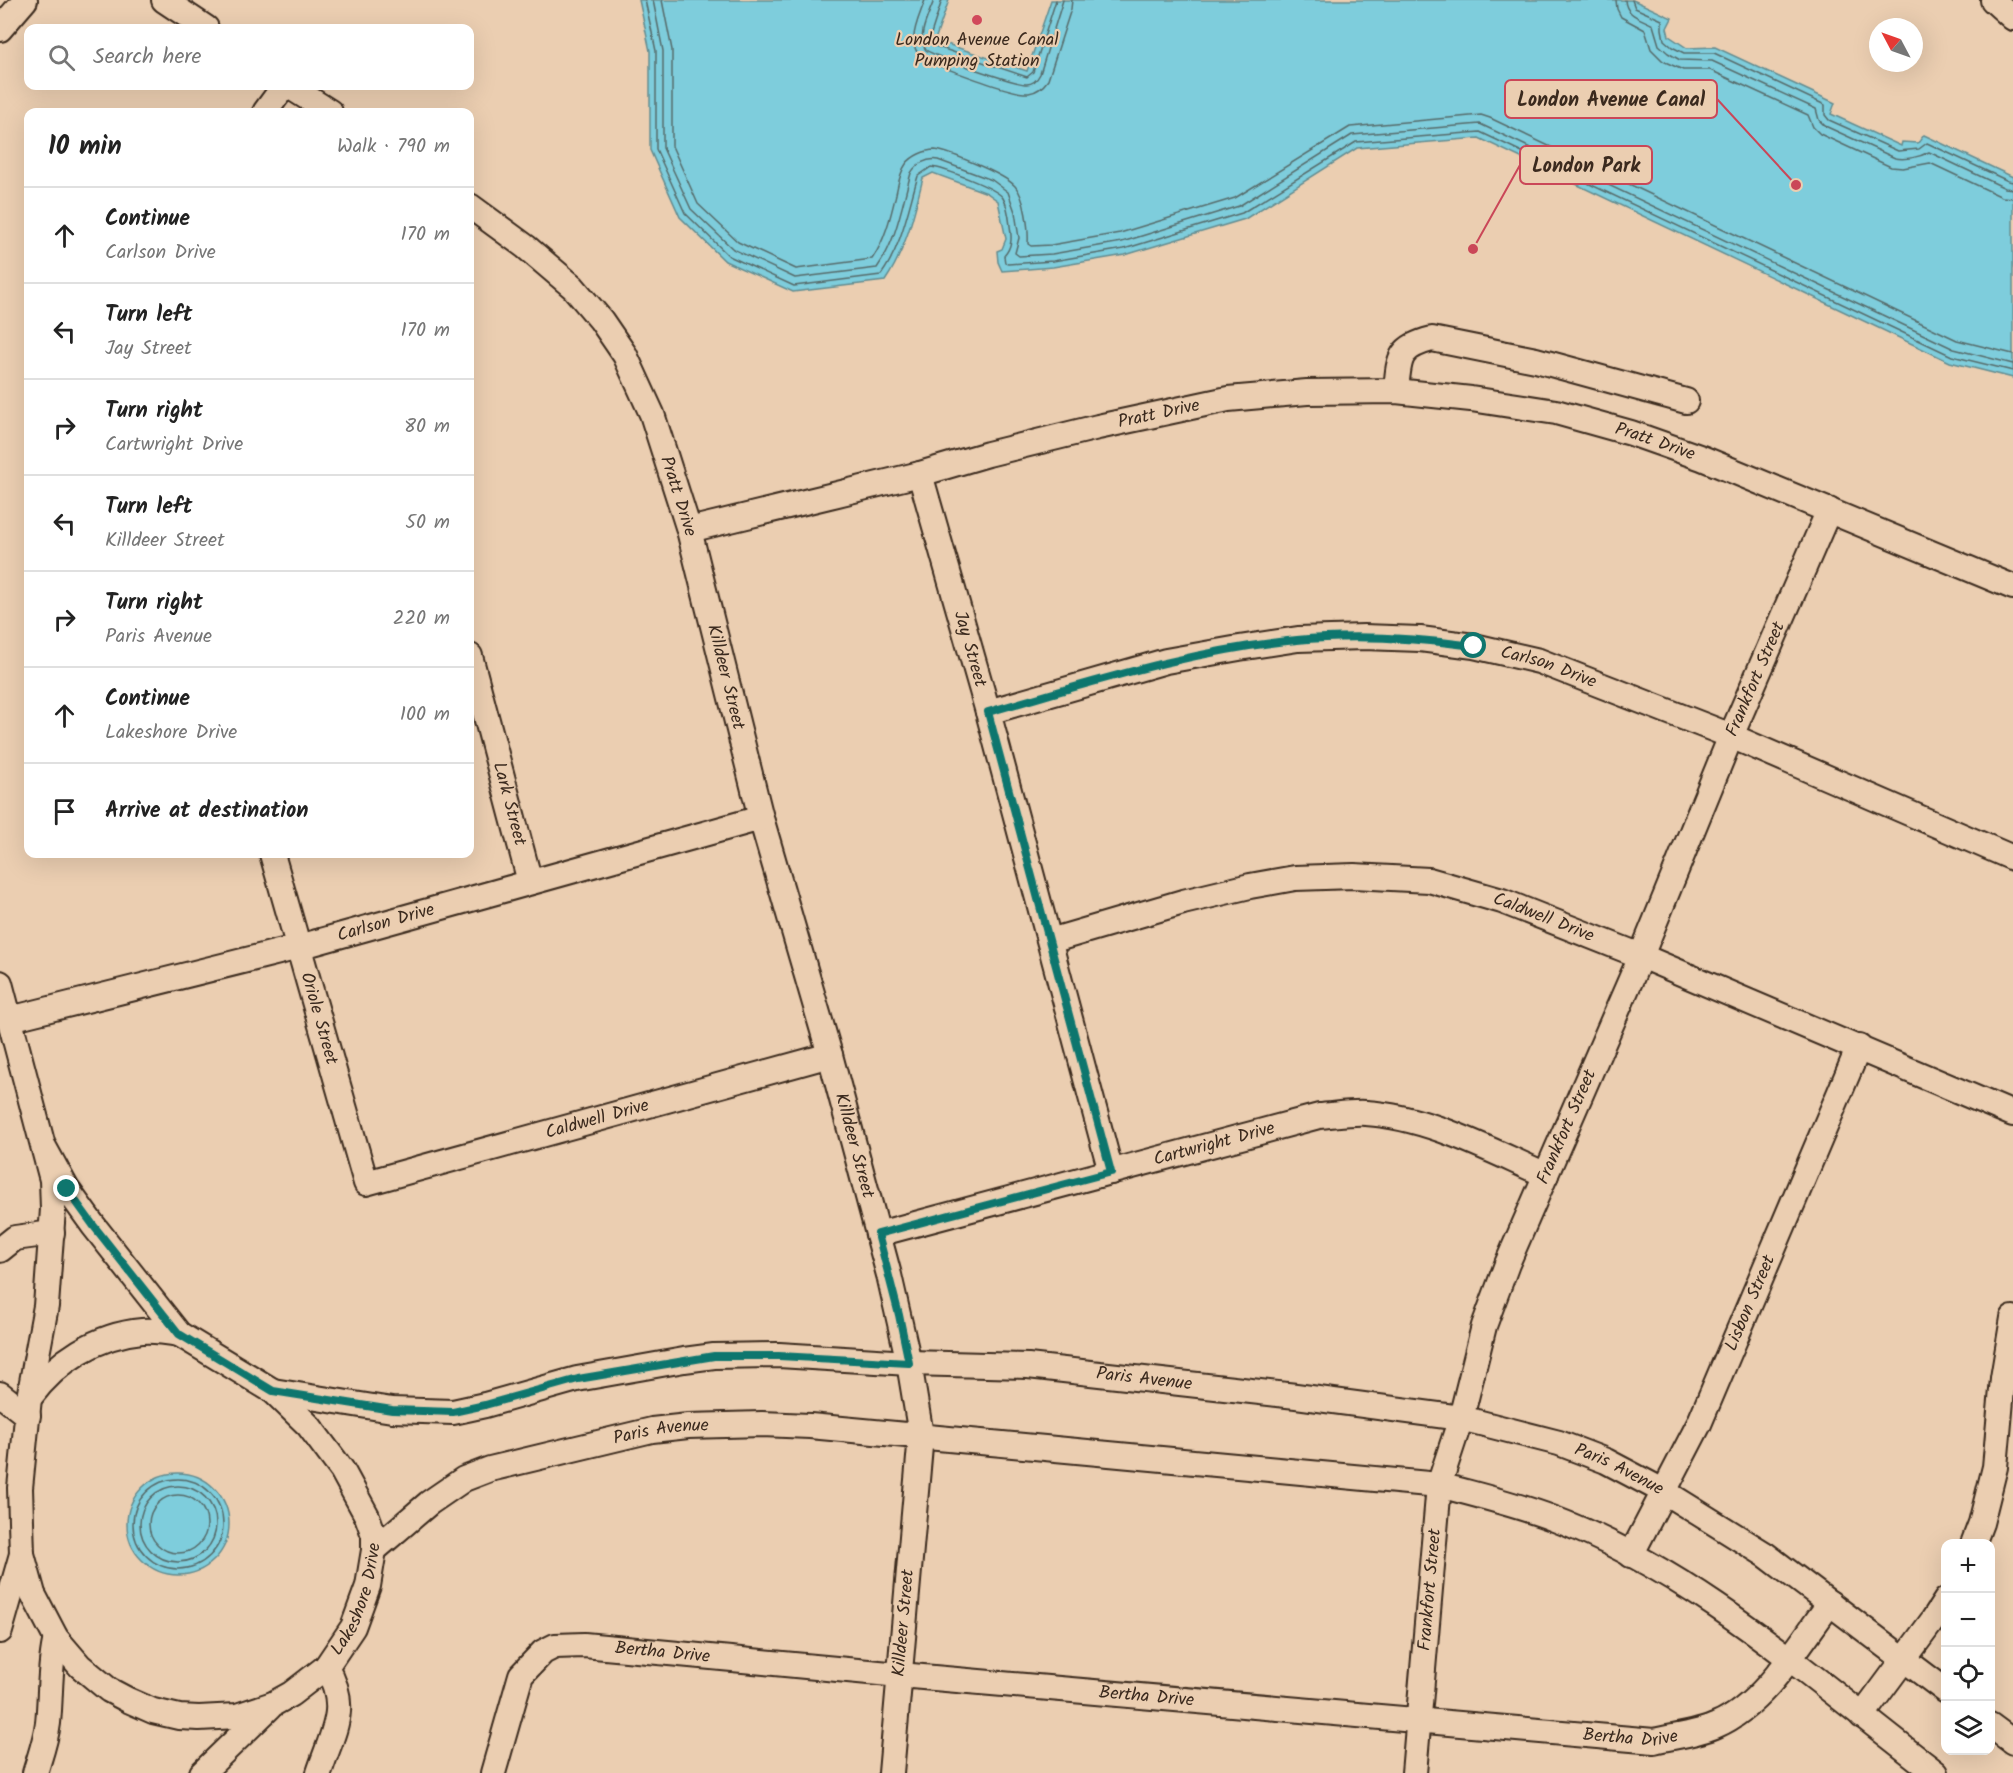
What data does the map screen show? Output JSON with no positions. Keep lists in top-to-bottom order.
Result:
{
  "streets": {
    "street": [
      "Pratt Drive",
      "Jay Street",
      "Carlson Drive",
      "Killdeer Street",
      "Frankfort Street",
      "Lark Street",
      "Caldwell Drive",
      "Oriole Street",
      "Cartwright Drive",
      "Lisbon Street",
      "Paris Avenue",
      "Lakeshore Drive",
      "Bertha Drive"
    ]
  },
  "crossings": [
    ["Pratt Drive", "Jay Street"],
    ["Pratt Drive", "Killdeer Street"],
    ["Pratt Drive", "Frankfort Street"],
    ["Jay Street", "Carlson Drive"],
    ["Jay Street", "Caldwell Drive"],
    ["Jay Street", "Cartwright Drive"],
    ["Carlson Drive", "Killdeer Street"],
    ["Carlson Drive", "Frankfort Street"],
    ["Carlson Drive", "Lark Street"],
    ["Carlson Drive", "Oriole Street"],
    ["Carlson Drive", "Lakeshore Drive"],
    ["Killdeer Street", "Caldwell Drive"],
    ["Killdeer Street", "Cartwright Drive"],
    ["Killdeer Street", "Paris Avenue"],
    ["Killdeer Street", "Bertha Drive"],
    ["Frankfort Street", "Caldwell Drive"],
    ["Frankfort Street", "Cartwright Drive"],
    ["Frankfort Street", "Paris Avenue"],
    ["Frankfort Street", "Bertha Drive"],
    ["Caldwell Drive", "Oriole Street"],
    ["Caldwell Drive", "Lisbon Street"],
    ["Lisbon Street", "Paris Avenue"],
    ["Paris Avenue", "Lakeshore Drive"],
    ["Paris Avenue", "Bertha Drive"]
  ],
  "places": ["London Avenue Canal Pumping Station", "London Avenue Canal", "London Park"],
  "north": "top left",
  "page": {
    "search": "Search here",
    "heading": ["10 min", "Walk · 790 m"],
    "list": [
      ["Continue", "Carlson Drive", "170 m"],
      ["Turn left", "Jay Street", "170 m"],
      ["Turn right", "Cartwright Drive", "80 m"],
      ["Turn left", "Killdeer Street", "50 m"],
      ["Turn right", "Paris Avenue", "220 m"],
      ["Continue", "Lakeshore Drive", "100 m"],
      "Arrive at destination"
    ],
    "map_buttons": ["+", "−"]
  }
}
